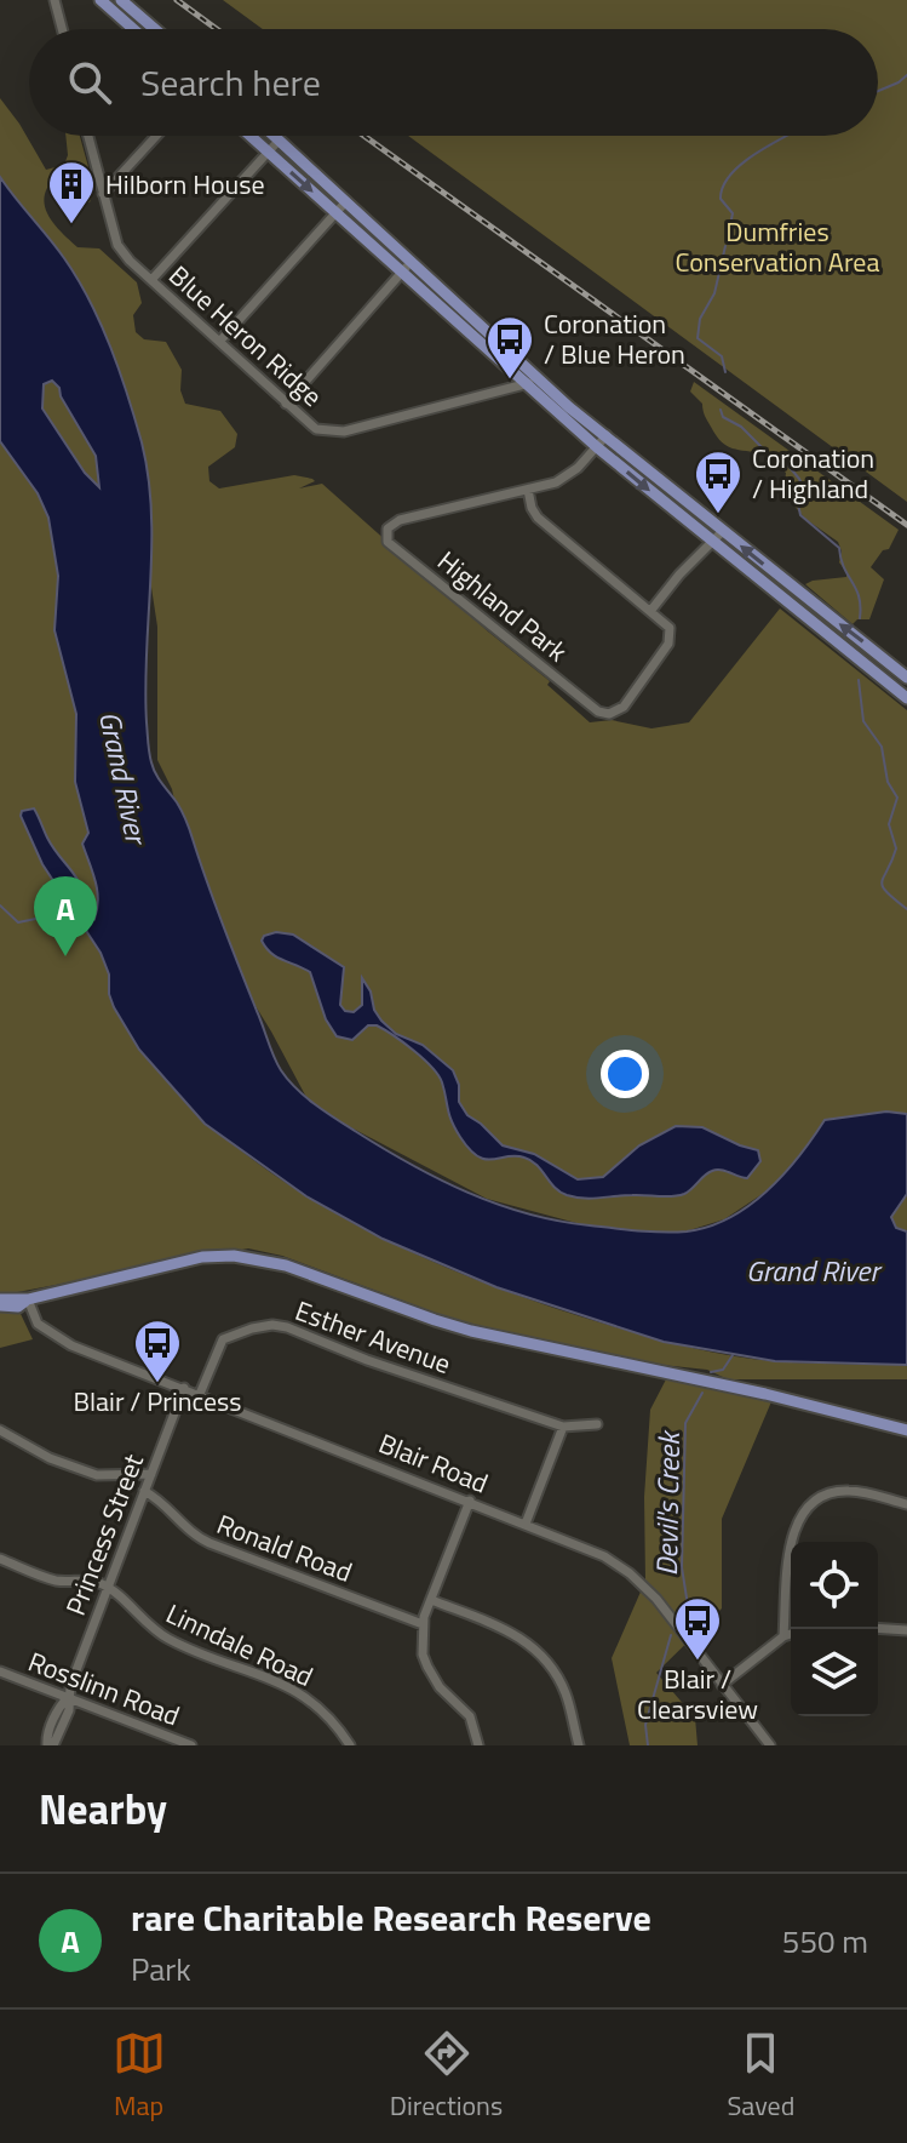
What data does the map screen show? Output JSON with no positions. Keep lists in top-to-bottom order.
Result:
{
  "streets": {
    "street": [
      "Blue Heron Ridge",
      "Highland Park",
      "Esther Avenue",
      "Blair Road",
      "Princess Street",
      "Ronald Road",
      "Linndale Road",
      "Rosslinn Road"
    ]
  },
  "crossings": [
    ["Esther Avenue", "Blair Road"],
    ["Blair Road", "Princess Street"],
    ["Princess Street", "Ronald Road"],
    ["Princess Street", "Linndale Road"],
    ["Princess Street", "Rosslinn Road"]
  ],
  "water": ["Grand River", "Devil's Creek"],
  "parks": ["Dumfries Conservation Area"],
  "places": {
    "building": ["Hilborn House"],
    "bus stop": [
      "Coronation / Blue Heron",
      "Coronation / Highland",
      "Blair / Princess",
      "Blair / Clearsview"
    ]
  },
  "page": {
    "search": "Search here",
    "pins": "A",
    "heading": "Nearby",
    "list": [
      {
        "mark": "A",
        "name": "rare Charitable Research Reserve",
        "note": "Park",
        "value": "550 m"
      }
    ],
    "nav": ["Map", "Directions", "Saved"]
  }
}
